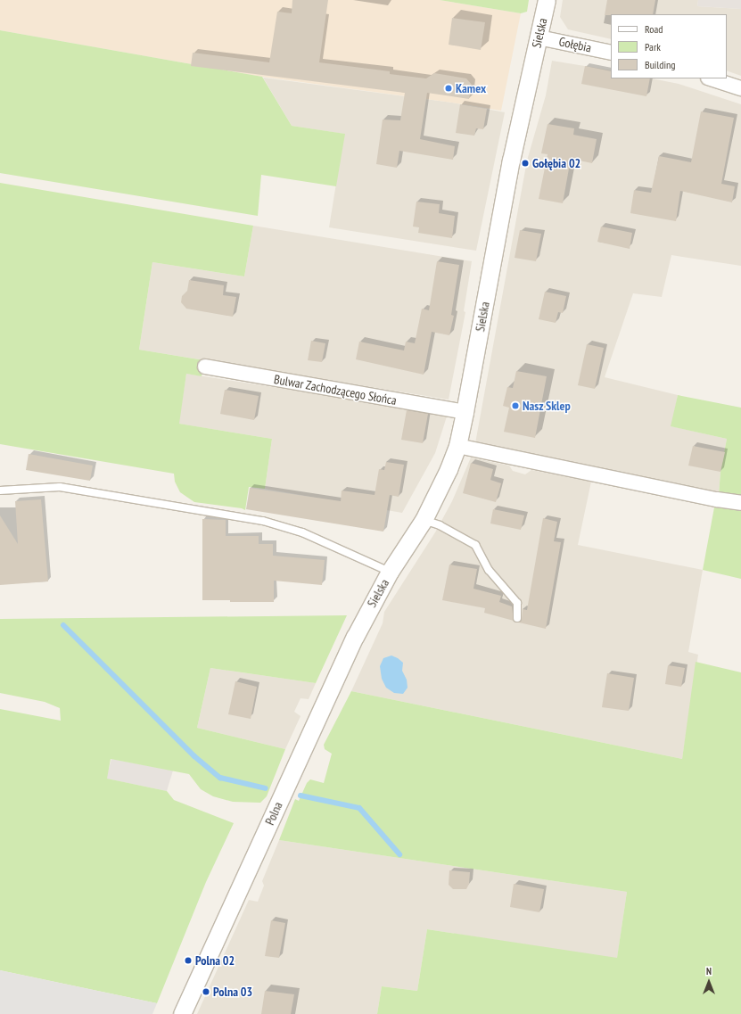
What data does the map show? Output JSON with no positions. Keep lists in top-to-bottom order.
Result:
{
  "streets": {
    "street": [
      "Sielska",
      "Gołębia",
      "Bulwar Zachodzącego Słońca",
      "Polna"
    ]
  },
  "crossings": [
    ["Sielska", "Gołębia"],
    ["Sielska", "Bulwar Zachodzącego Słońca"],
    ["Sielska", "Polna"]
  ],
  "places": [
    "Kamex",
    "Gołębia 02",
    "Nasz Sklep",
    "Polna 02",
    "Polna 03"
  ],
  "legend": ["Road", "Park", "Building"],
  "north": "top"
}
